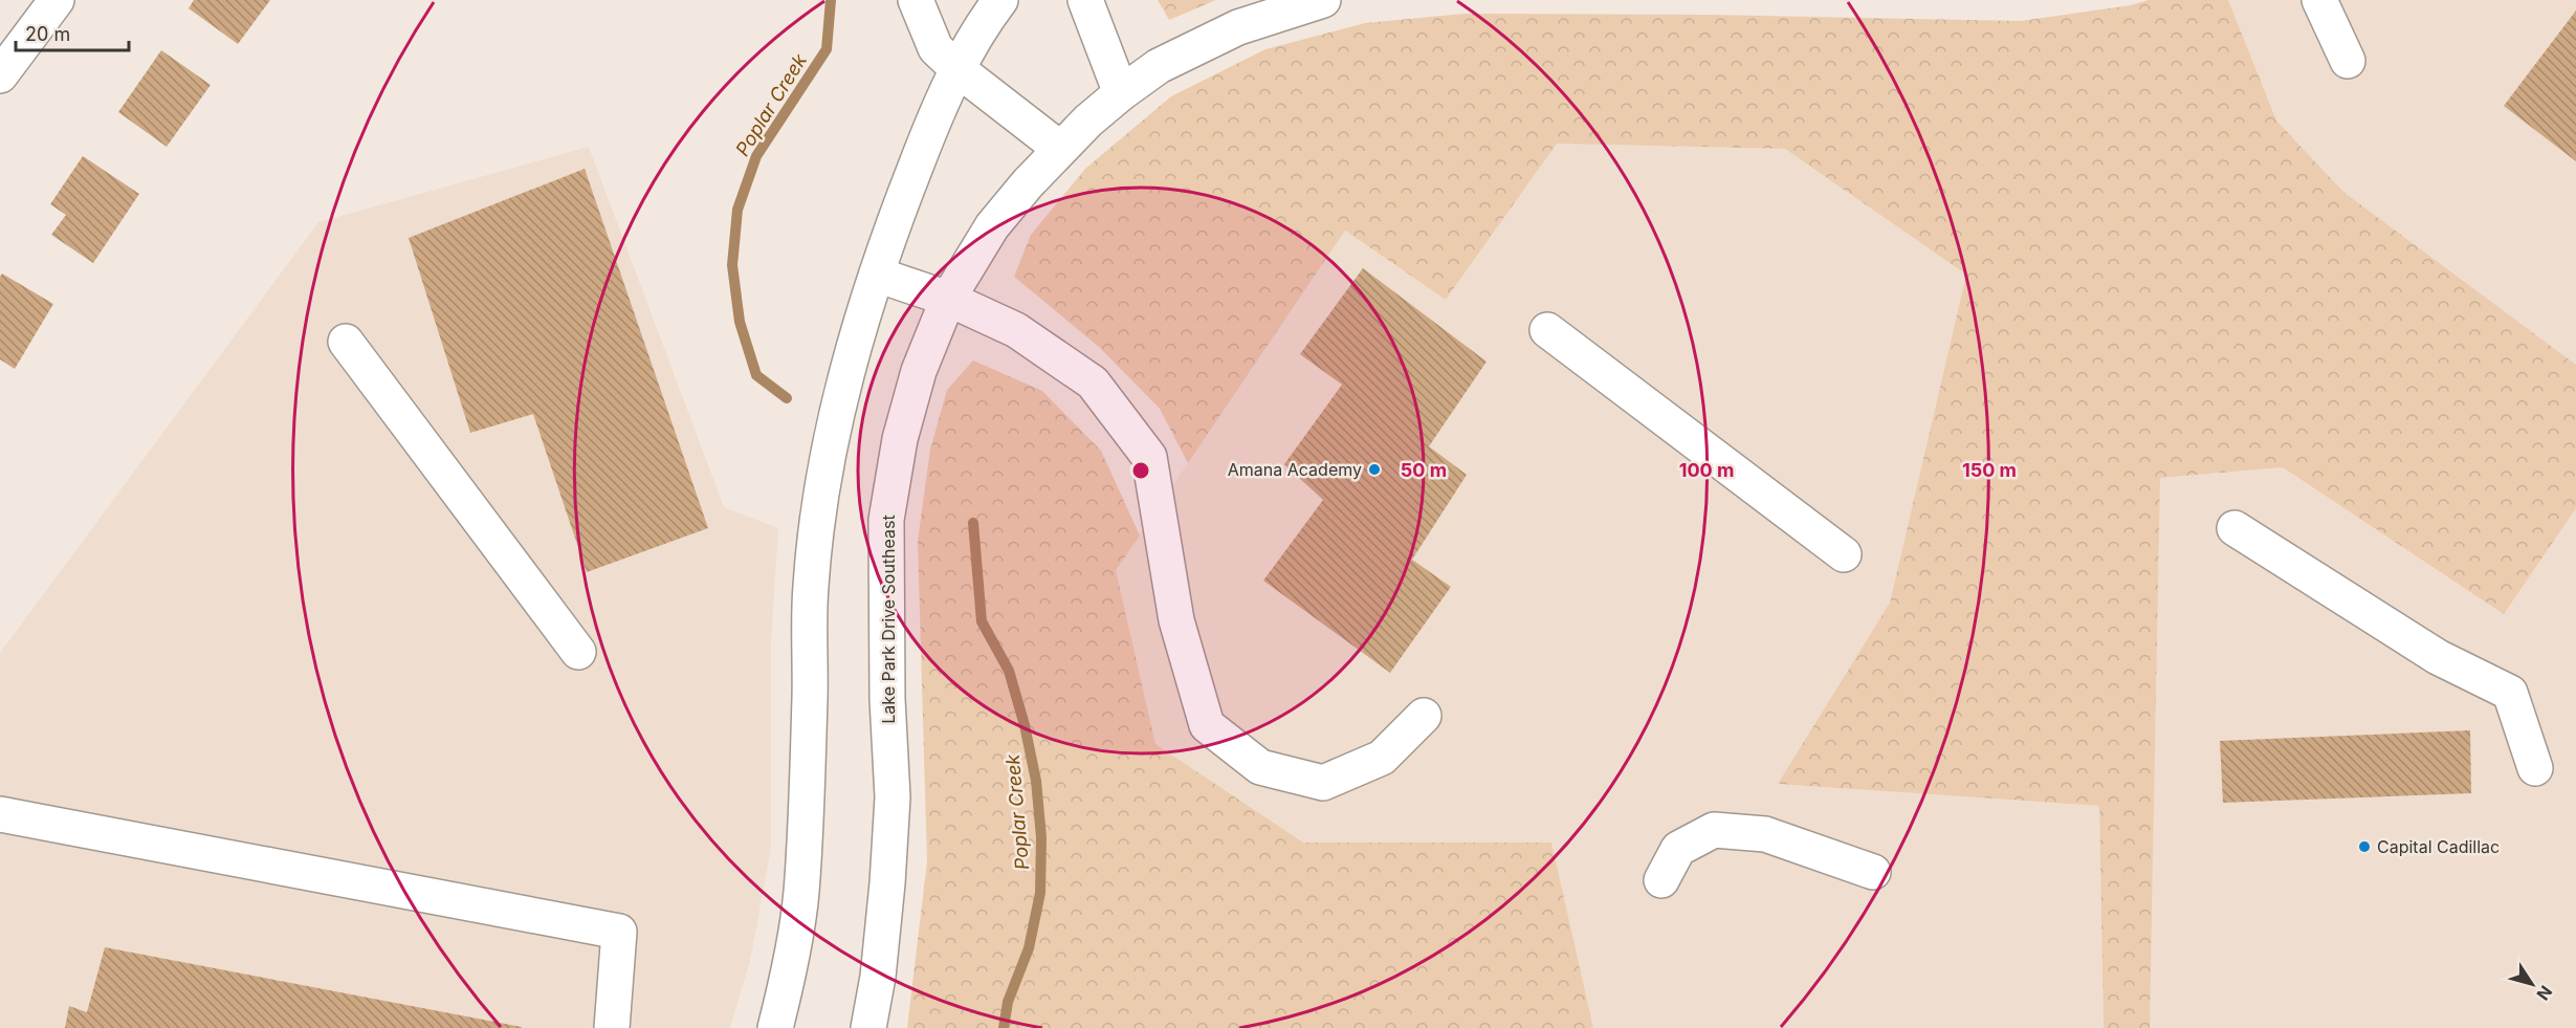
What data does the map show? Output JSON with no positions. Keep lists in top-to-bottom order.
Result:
{
  "streets": {
    "street": ["Lake Park Drive Southeast"]
  },
  "water": ["Poplar Creek"],
  "places": ["Amana Academy", "Capital Cadillac"],
  "scale_bar": "20 m",
  "north": "bottom right",
  "rings": ["50 m", "100 m", "150 m"]
}
